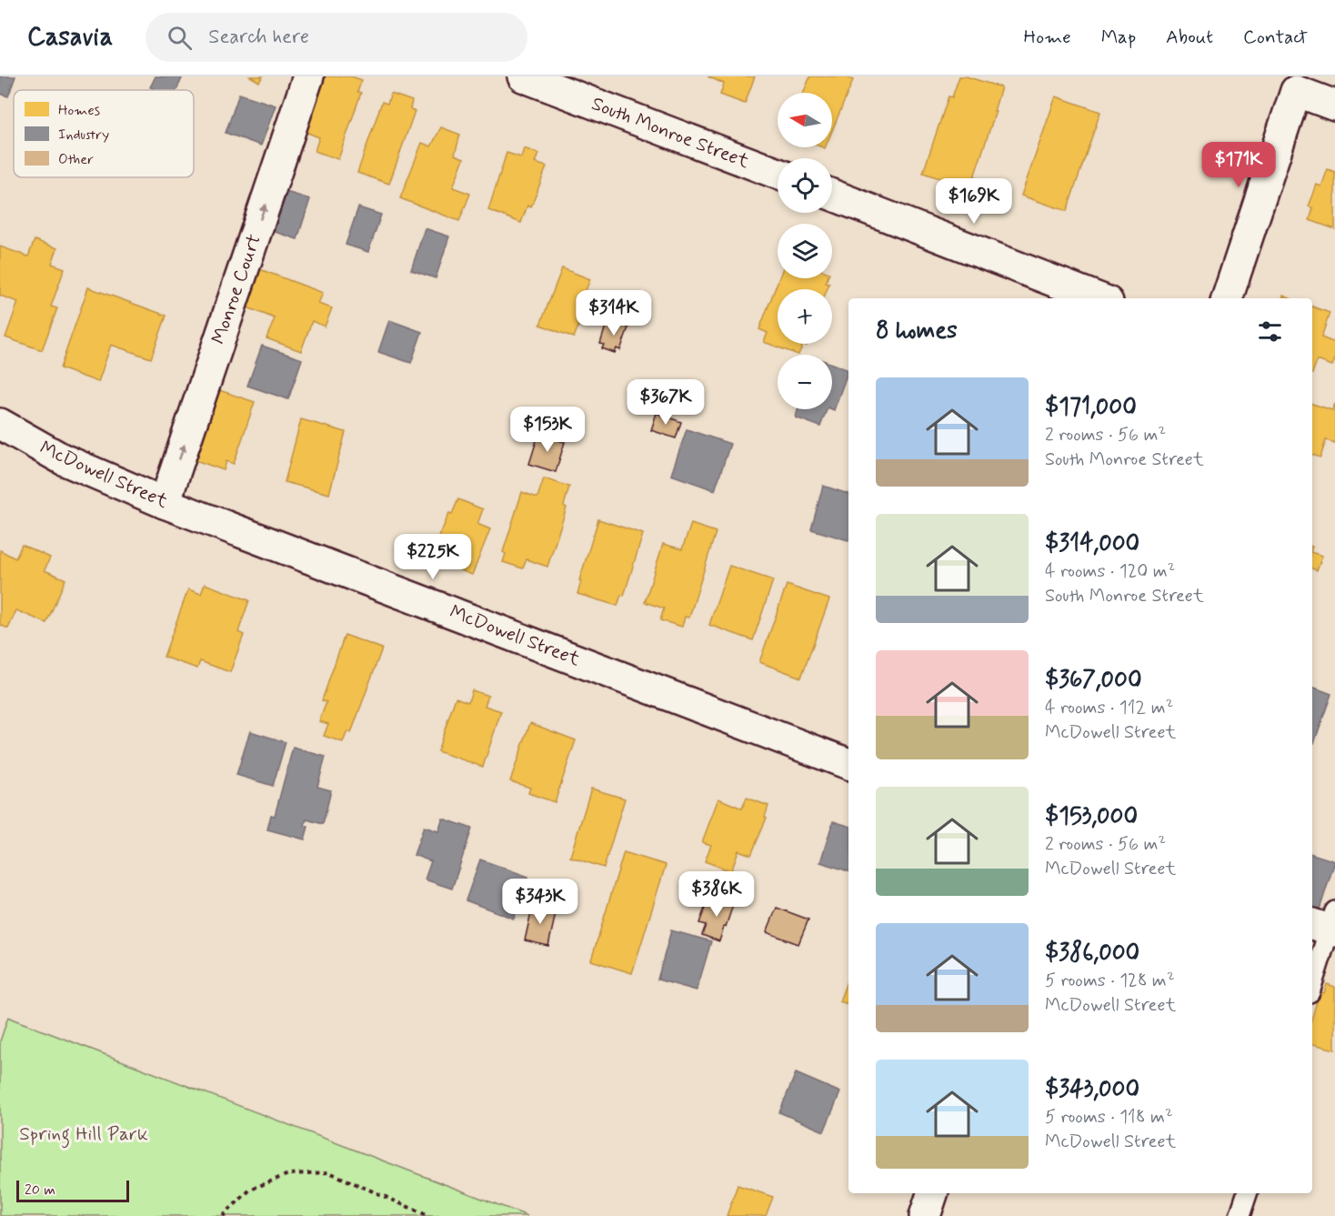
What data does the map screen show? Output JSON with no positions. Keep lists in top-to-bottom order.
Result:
{
  "streets": {
    "street": ["South Monroe Street", "Monroe Court", "McDowell Street"]
  },
  "crossings": [
    ["Monroe Court", "McDowell Street"]
  ],
  "one_way": ["Monroe Court"],
  "parks": ["Spring Hill Park"],
  "legend": ["Homes", "Industry", "Other"],
  "scale_bar": "20 m",
  "north": "left",
  "page": {
    "header": "Casavia",
    "search": "Search here",
    "nav": [
      "Home",
      "Map",
      "About",
      "Contact"
    ],
    "map_buttons": ["+", "−"],
    "price": [
      "$171K",
      "$169K",
      "$314K",
      "$367K",
      "$153K",
      "$225K",
      "$386K",
      "$343K"
    ],
    "heading": "8 homes",
    "list": [
      {
        "name": "$171,000",
        "note": "2 rooms · 56 m² · South Monroe Street"
      },
      {
        "name": "$314,000",
        "note": "4 rooms · 120 m² · South Monroe Street"
      },
      {
        "name": "$367,000",
        "note": "4 rooms · 112 m² · McDowell Street"
      },
      {
        "name": "$153,000",
        "note": "2 rooms · 56 m² · McDowell Street"
      },
      {
        "name": "$386,000",
        "note": "5 rooms · 128 m² · McDowell Street"
      },
      {
        "name": "$343,000",
        "note": "5 rooms · 118 m² · McDowell Street"
      }
    ],
    "scale": "20 m"
  }
}
